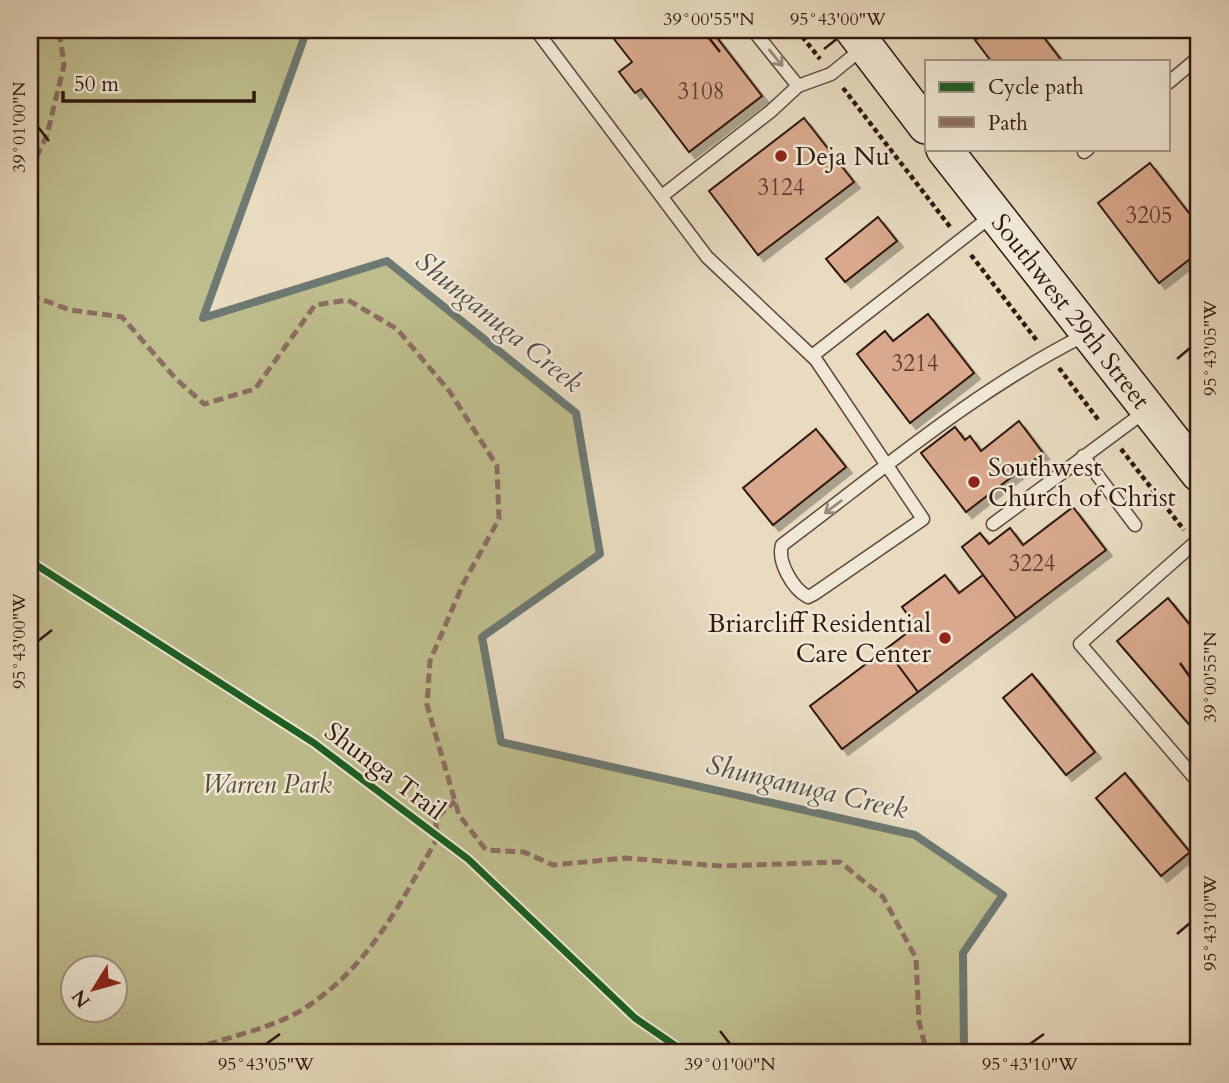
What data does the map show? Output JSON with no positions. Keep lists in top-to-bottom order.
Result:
{
  "streets": {
    "main road": ["Southwest 29th Street"],
    "cycle path": ["Shunga Trail"]
  },
  "water": ["Shunganuga Creek"],
  "parks": ["Warren Park"],
  "places": ["Deja Nu", "Southwest Church of Christ", "Briarcliff Residential Care Center"],
  "house_numbers": [
    "3108",
    "3124",
    "3205",
    "3214",
    "3224"
  ],
  "legend": ["Cycle path", "Path"],
  "scale_bar": "50 m",
  "north": "bottom left",
  "coordinates": [
    "39°00'55\"N",
    "95°43'00\"W",
    "39°01'00\"N",
    "95°43'05\"W",
    "95°43'10\"W"
  ]
}
